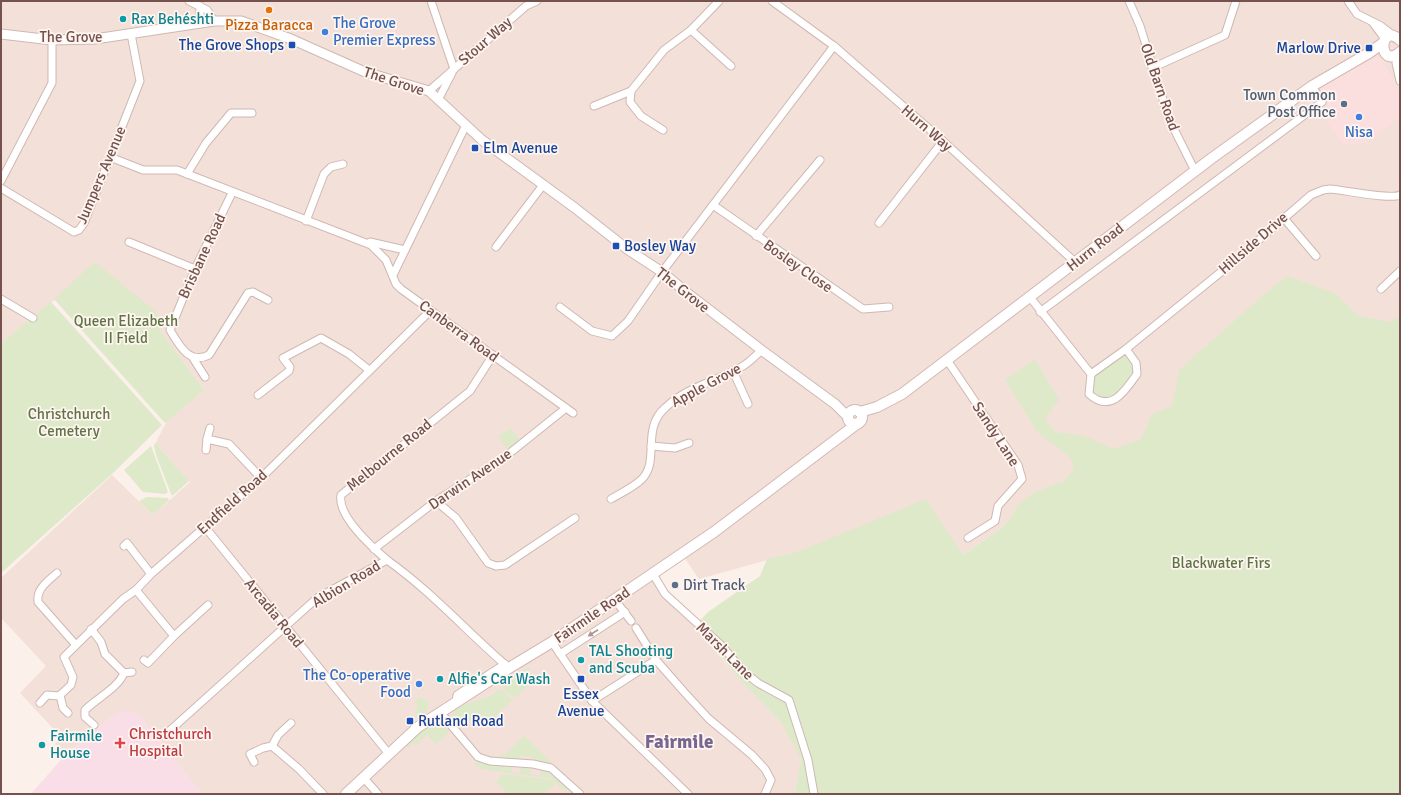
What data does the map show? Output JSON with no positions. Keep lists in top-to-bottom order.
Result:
{
  "streets": {
    "main road": ["Hurn Road", "Fairmile Road"],
    "street": [
      "The Grove",
      "Stour Way",
      "Old Barn Road",
      "Hurn Way",
      "Jumpers Avenue",
      "Hillside Drive",
      "Brisbane Road",
      "Bosley Close",
      "Canberra Road",
      "Apple Grove",
      "Sandy Lane",
      "Melbourne Road",
      "Darwin Avenue",
      "Endfield Road",
      "Albion Road",
      "Arcadia Road",
      "Marsh Lane"
    ]
  },
  "crossings": [
    ["The Grove", "Stour Way"],
    ["The Grove", "Jumpers Avenue"],
    ["The Grove", "Hurn Road"],
    ["The Grove", "Apple Grove"],
    ["The Grove", "Fairmile Road"],
    ["Old Barn Road", "Hurn Road"],
    ["Hurn Way", "Hurn Road"],
    ["Jumpers Avenue", "Canberra Road"],
    ["Hurn Road", "Sandy Lane"],
    ["Hurn Road", "Fairmile Road"],
    ["Brisbane Road", "Canberra Road"],
    ["Canberra Road", "Melbourne Road"],
    ["Canberra Road", "Darwin Avenue"],
    ["Canberra Road", "Endfield Road"],
    ["Melbourne Road", "Darwin Avenue"],
    ["Melbourne Road", "Albion Road"],
    ["Endfield Road", "Arcadia Road"],
    ["Albion Road", "Arcadia Road"],
    ["Albion Road", "Fairmile Road"],
    ["Arcadia Road", "Fairmile Road"],
    ["Fairmile Road", "Marsh Lane"]
  ],
  "districts": ["Fairmile"],
  "parks": ["Queen Elizabeth II Field", "Christchurch Cemetery", "Blackwater Firs"],
  "places": {
    "other": [
      "Pizza Baracca",
      "Rax Behéshti",
      "The Grove Premier Express",
      "Town Common Post Office",
      "Nisa",
      "Dirt Track",
      "TAL Shooting and Scuba",
      "Alfie's Car Wash",
      "The Co-operative Food",
      "Fairmile House"
    ],
    "transit": [
      "The Grove Shops",
      "Marlow Drive",
      "Elm Avenue",
      "Bosley Way",
      "Essex Avenue",
      "Rutland Road"
    ],
    "health": ["Christchurch Hospital"]
  }
}
